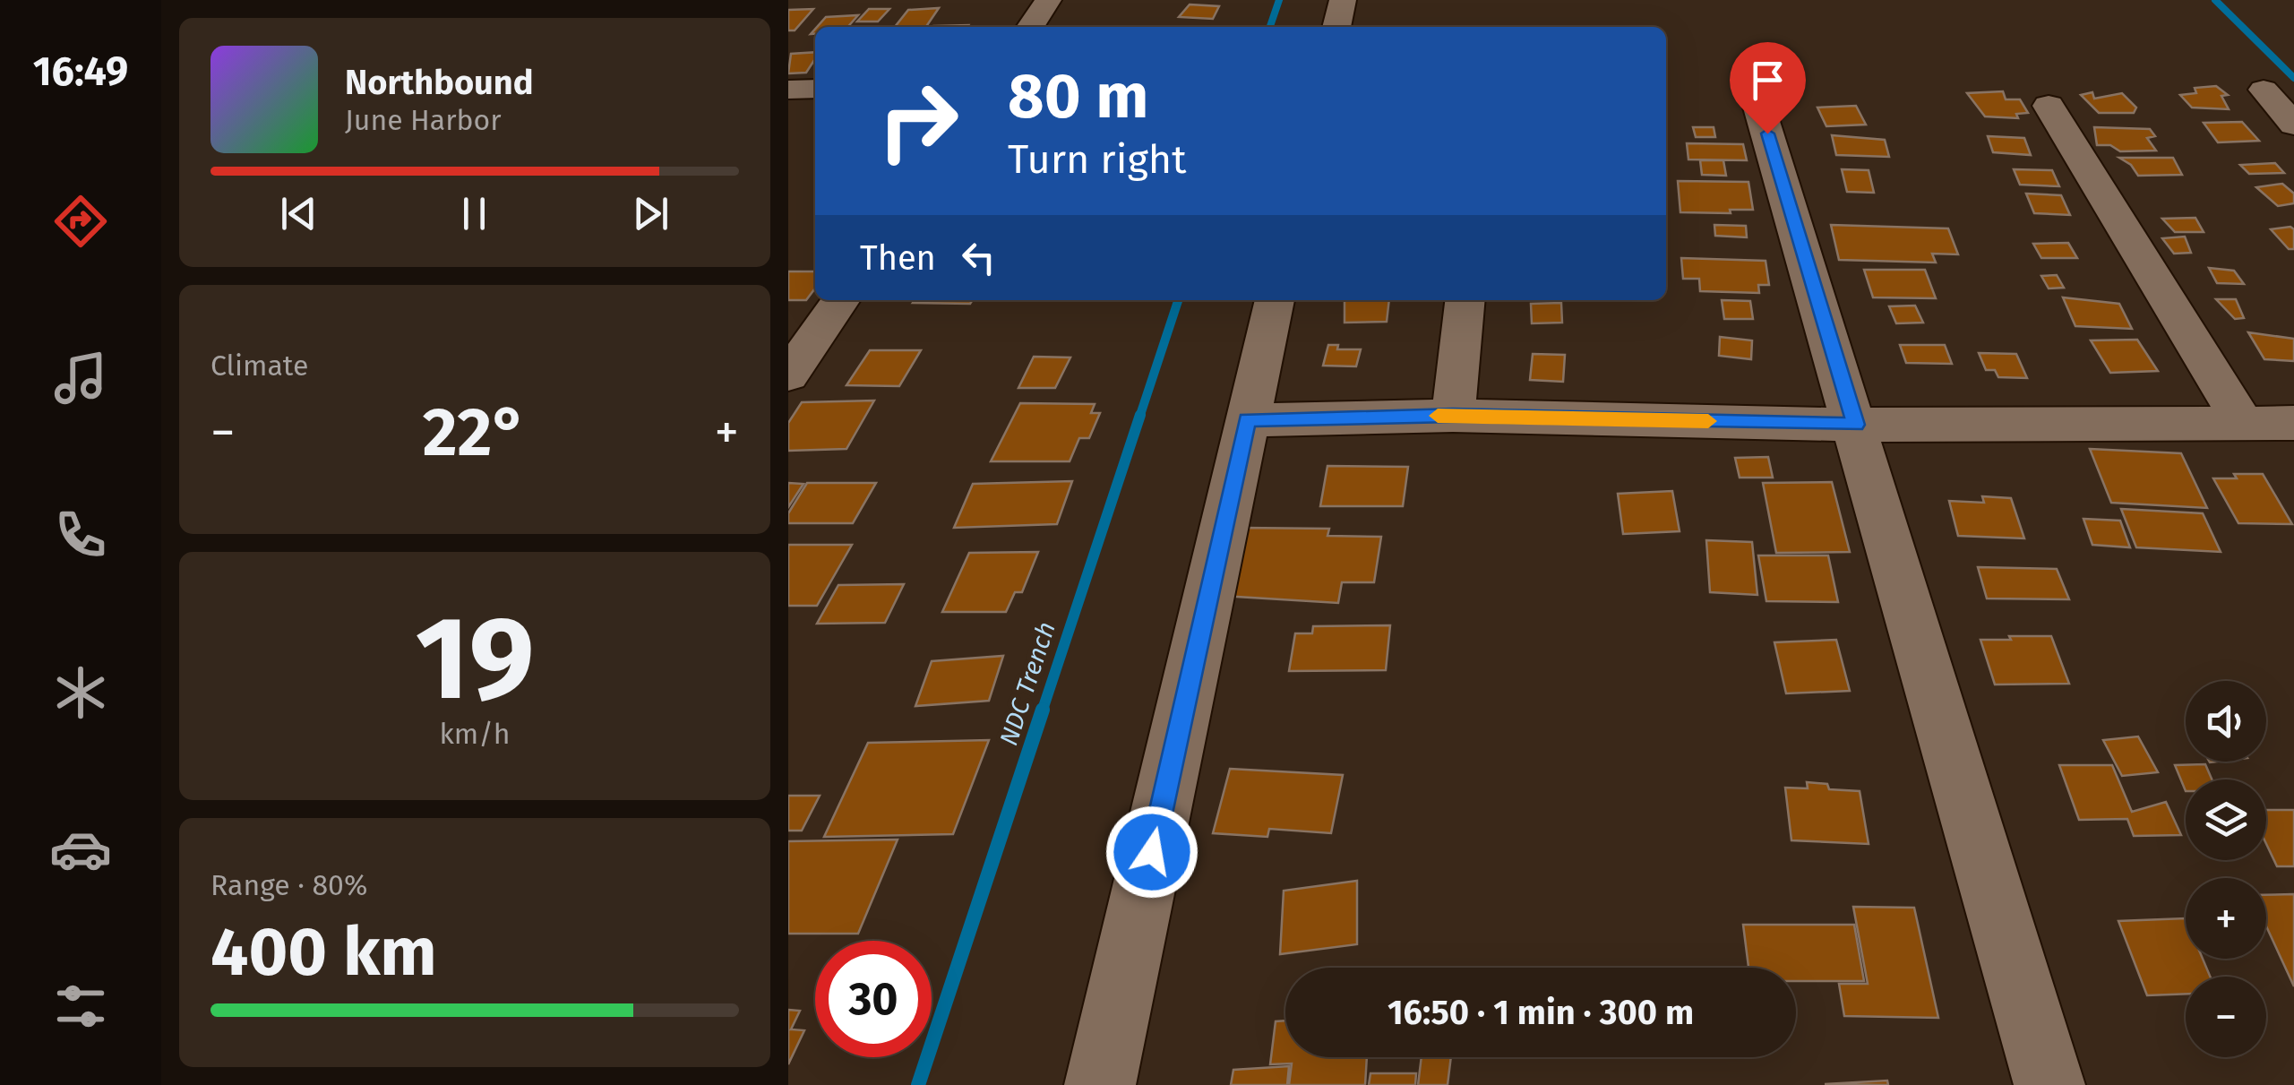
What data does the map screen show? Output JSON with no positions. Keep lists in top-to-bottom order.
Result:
{
  "water": ["NDC Trench"],
  "page": {
    "tabs": "16:49",
    "turn": ["80 m", "Turn right"],
    "song": ["Northbound", "June Harbor"],
    "then": "Then",
    "tile": [
      "Climate",
      ["19", "km/h"],
      ["Range · 80%", "400 km"]
    ],
    "heat": ["−", "22°", "+"],
    "map_buttons": ["+", "−"],
    "limit": "30",
    "trip": "16:50 · 1 min · 300 m"
  }
}
